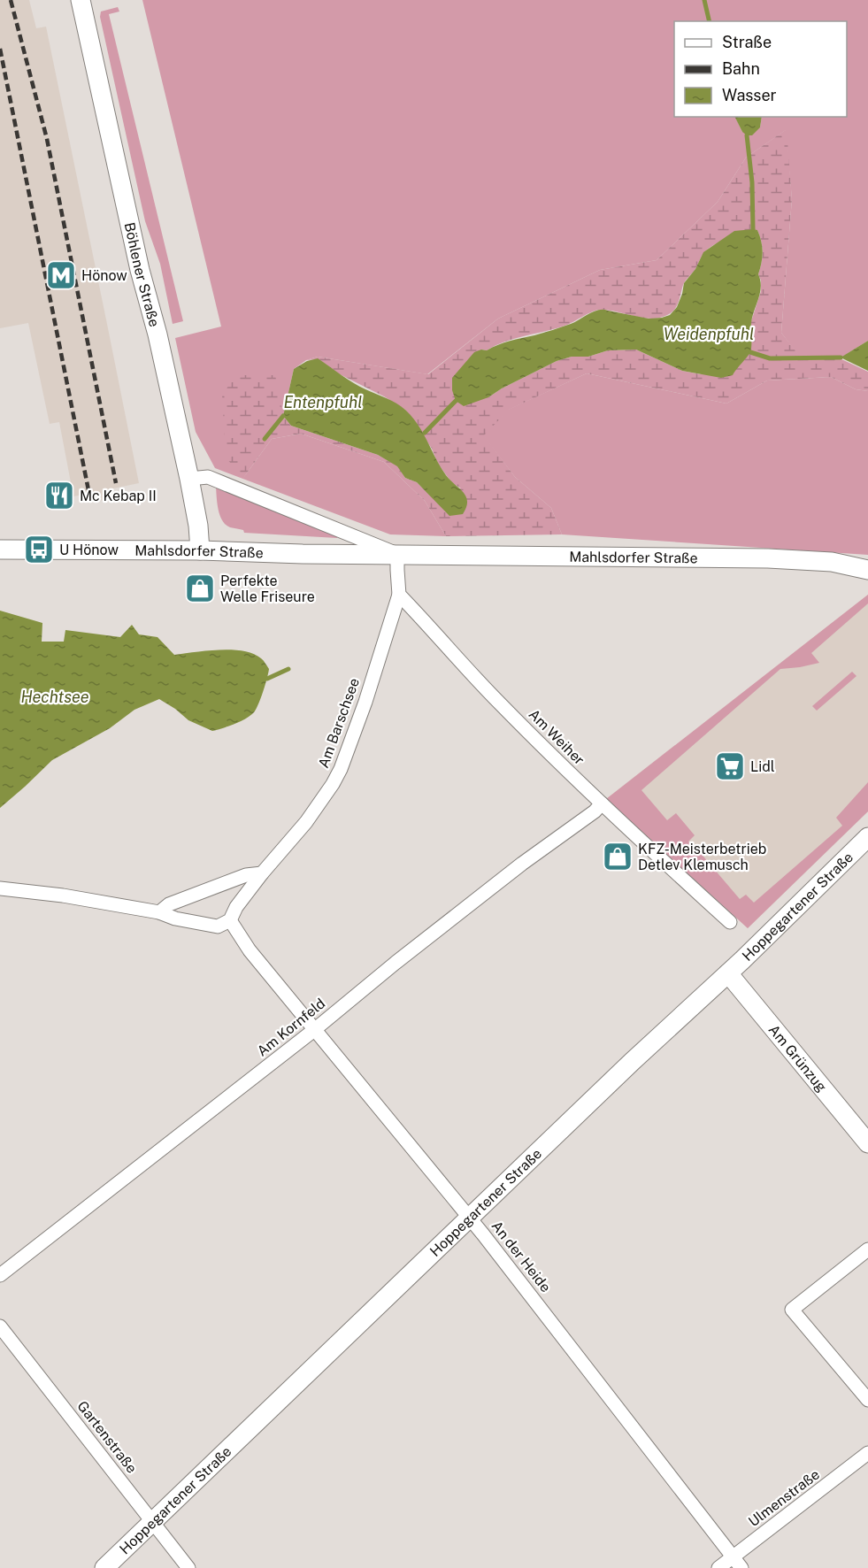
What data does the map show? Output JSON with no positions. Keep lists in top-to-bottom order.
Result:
{
  "streets": {
    "main road": [
      "Böhlener Straße",
      "Mahlsdorfer Straße",
      "Hoppegartener Straße",
      "Am Grünzug"
    ],
    "street": [
      "Am Barschsee",
      "Am Weiher",
      "Am Kornfeld",
      "An der Heide",
      "Gartenstraße",
      "Ulmenstraße"
    ]
  },
  "crossings": [
    ["Böhlener Straße", "Mahlsdorfer Straße"],
    ["Am Barschsee", "Am Weiher"],
    ["Am Barschsee", "An der Heide"],
    ["Am Weiher", "Am Kornfeld"],
    ["Hoppegartener Straße", "Am Grünzug"],
    ["Hoppegartener Straße", "An der Heide"],
    ["Hoppegartener Straße", "Gartenstraße"],
    ["Am Kornfeld", "An der Heide"],
    ["An der Heide", "Ulmenstraße"]
  ],
  "water": ["Weidenpfuhl", "Entenpfuhl", "Hechtsee"],
  "places": {
    "metro station": ["Hönow"],
    "restaurant": ["Mc Kebap II"],
    "bus stop": ["U Hönow"],
    "shop": ["Perfekte Welle Friseure", "KFZ-Meisterbetrieb Detlev Klemusch"],
    "supermarket": ["Lidl"]
  },
  "legend": ["Straße", "Bahn", "Wasser"]
}
